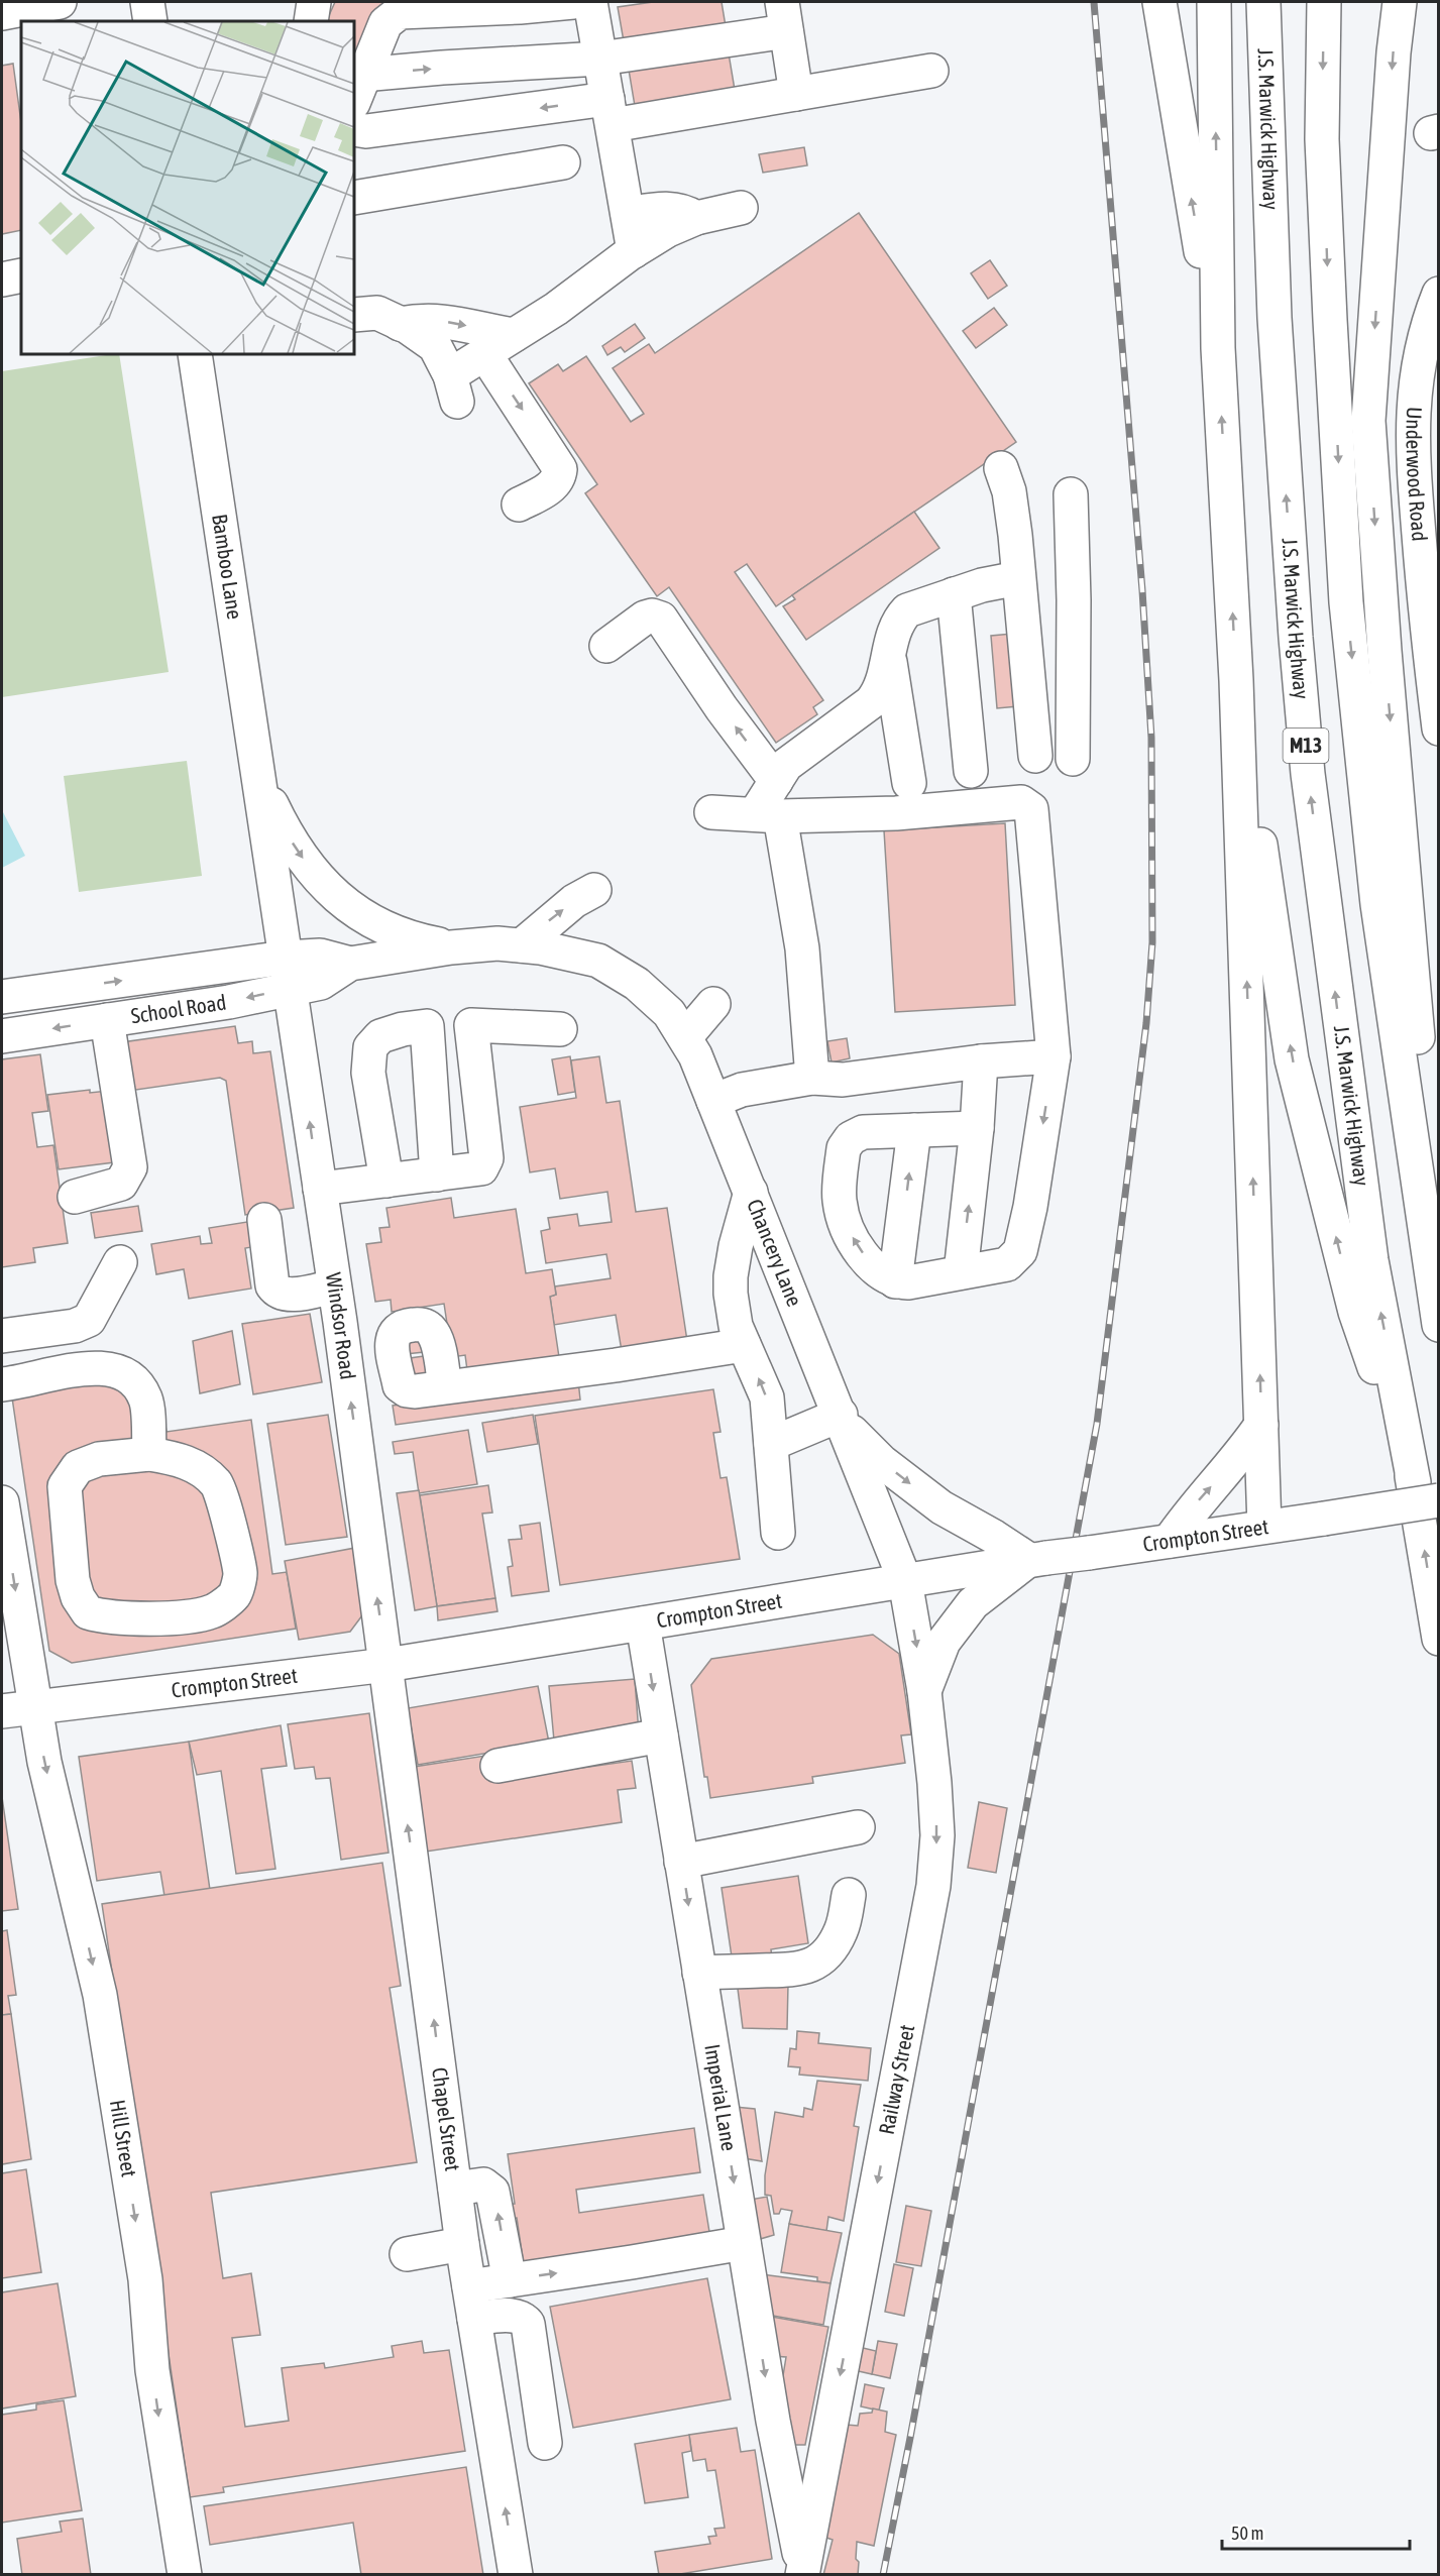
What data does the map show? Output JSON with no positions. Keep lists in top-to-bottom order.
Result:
{
  "streets": {
    "main road": [
      "J.S. Marwick Highway",
      "Underwood Road",
      "Bamboo Lane",
      "M13",
      "School Road",
      "Chancery Lane",
      "Windsor Road",
      "Crompton Street",
      "Railway Street",
      "Imperial Lane",
      "Chapel Street",
      "Hill Street"
    ]
  },
  "crossings": [
    ["J.S. Marwick Highway", "M13"],
    ["J.S. Marwick Highway", "Crompton Street"],
    ["Bamboo Lane", "School Road"],
    ["Bamboo Lane", "Windsor Road"],
    ["M13", "Crompton Street"],
    ["School Road", "Chancery Lane"],
    ["School Road", "Windsor Road"],
    ["Chancery Lane", "Crompton Street"],
    ["Chancery Lane", "Railway Street"],
    ["Windsor Road", "Crompton Street"],
    ["Windsor Road", "Chapel Street"],
    ["Crompton Street", "Railway Street"],
    ["Crompton Street", "Imperial Lane"],
    ["Crompton Street", "Chapel Street"],
    ["Crompton Street", "Hill Street"],
    ["Railway Street", "Imperial Lane"]
  ],
  "one_way": [
    "Windsor Road",
    "Railway Street",
    "Imperial Lane",
    "Chapel Street",
    "Hill Street"
  ],
  "scale_bar": "50 m"
}
